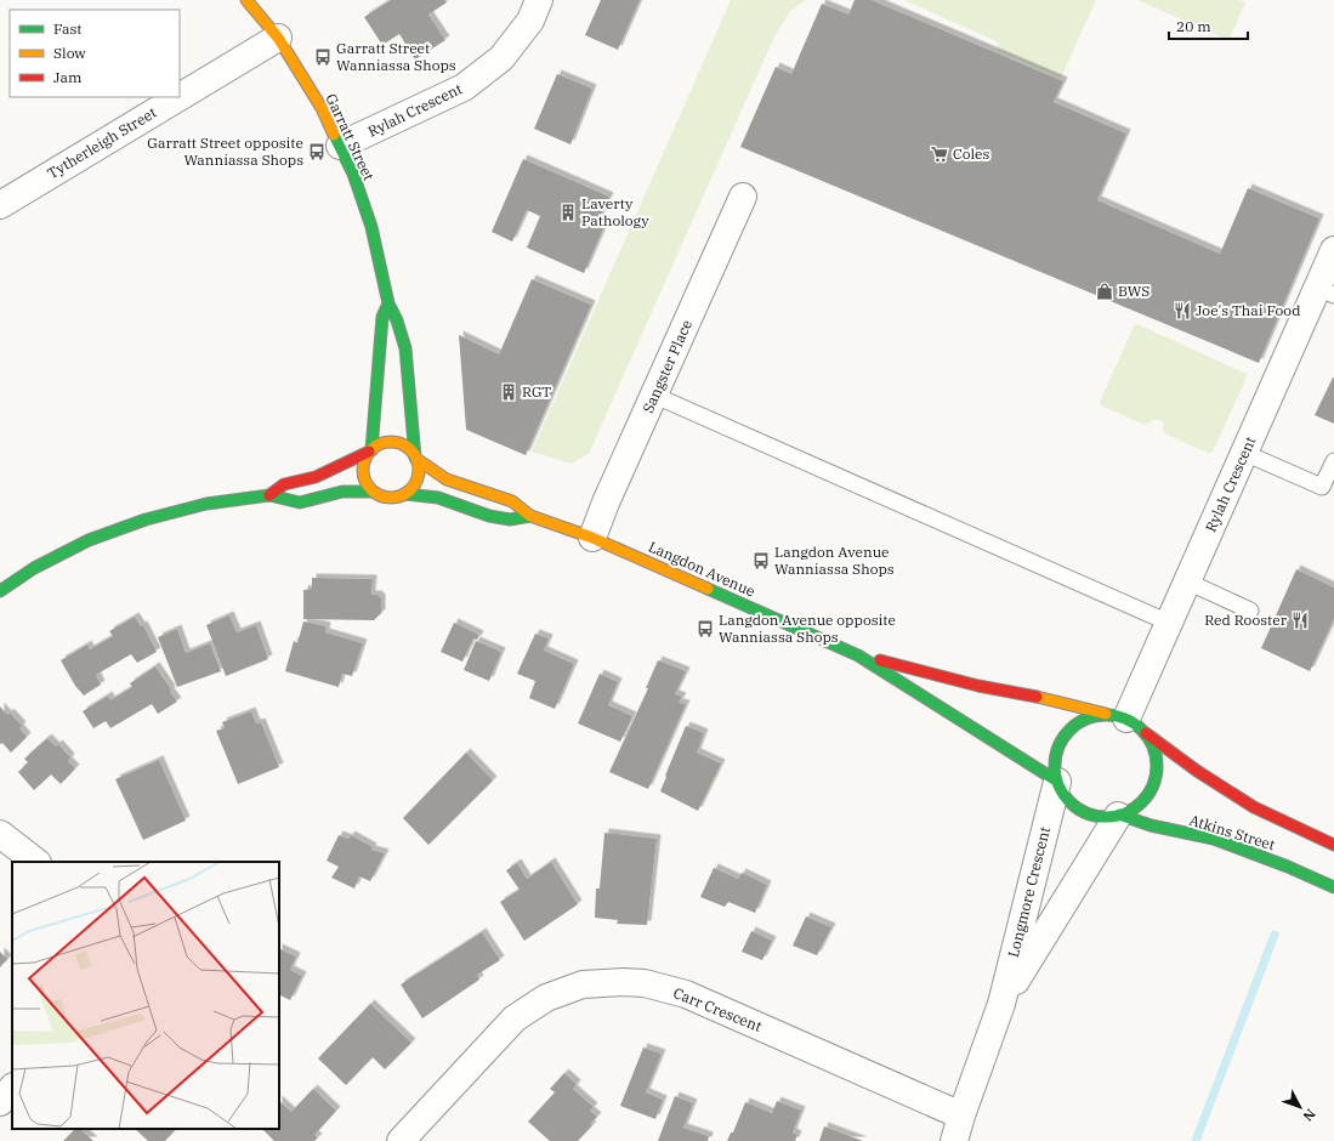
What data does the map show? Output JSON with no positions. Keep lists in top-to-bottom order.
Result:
{
  "streets": {
    "street": [
      "Rylah Crescent",
      "Garratt Street",
      "Tytherleigh Street",
      "Sangster Place",
      "Langdon Avenue",
      "Atkins Street",
      "Longmore Crescent",
      "Carr Crescent"
    ]
  },
  "crossings": [
    ["Rylah Crescent", "Garratt Street"],
    ["Rylah Crescent", "Langdon Avenue"],
    ["Rylah Crescent", "Atkins Street"],
    ["Rylah Crescent", "Longmore Crescent"],
    ["Garratt Street", "Tytherleigh Street"],
    ["Garratt Street", "Langdon Avenue"],
    ["Sangster Place", "Langdon Avenue"],
    ["Langdon Avenue", "Atkins Street"],
    ["Langdon Avenue", "Longmore Crescent"],
    ["Atkins Street", "Longmore Crescent"],
    ["Longmore Crescent", "Carr Crescent"]
  ],
  "places": {
    "bus stop": [
      "Garratt Street Wanniassa Shops",
      "Garratt Street opposite Wanniassa Shops",
      "Langdon Avenue Wanniassa Shops",
      "Langdon Avenue opposite Wanniassa Shops"
    ],
    "supermarket": ["Coles"],
    "building": ["Laverty Pathology", "RGT"],
    "shop": ["BWS"],
    "restaurant": ["Joe's Thai Food", "Red Rooster"]
  },
  "legend": ["Fast", "Slow", "Jam"],
  "scale_bar": "20 m",
  "north": "bottom right"
}
